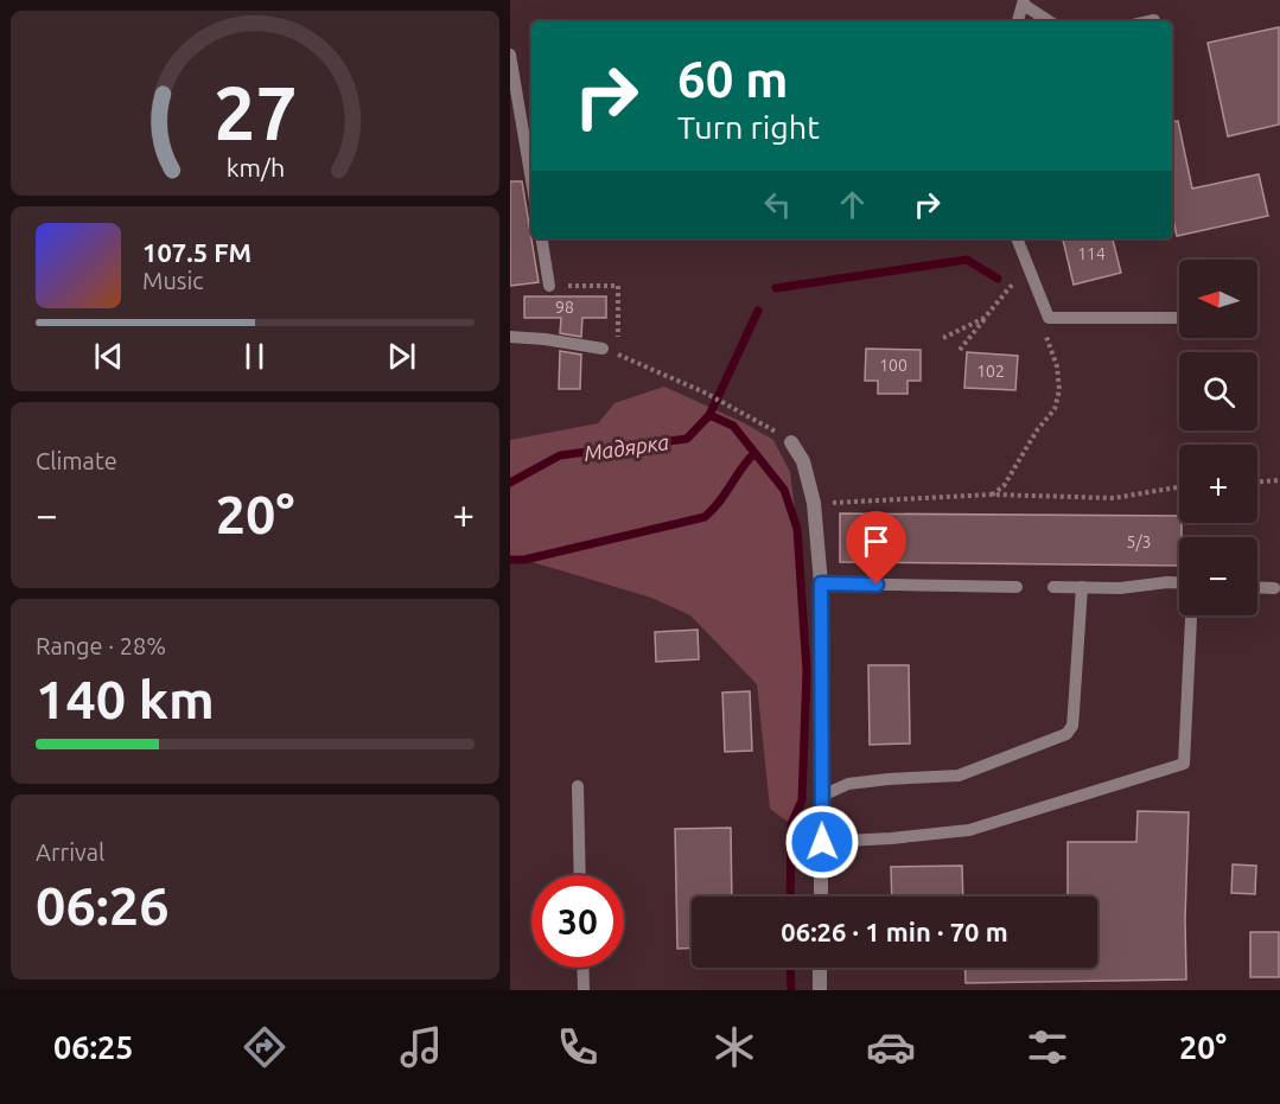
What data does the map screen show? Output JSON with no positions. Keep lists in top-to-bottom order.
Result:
{
  "water": ["Мадярка"],
  "house_numbers": [
    "114",
    "98",
    "100",
    "102",
    "5/3"
  ],
  "north": "left",
  "page": {
    "turn": ["60 m", "Turn right"],
    "song": ["107.5 FM", "Music"],
    "map_buttons": ["+", "−"],
    "tile": [
      "Climate",
      ["Range · 28%", "140 km"],
      ["Arrival", "06:26"]
    ],
    "heat": ["−", "20°", "+"],
    "limit": "30",
    "trip": "06:26 · 1 min · 70 m",
    "tabs": ["06:25", "20°"],
    "gauge": ["27", "km/h"]
  }
}
